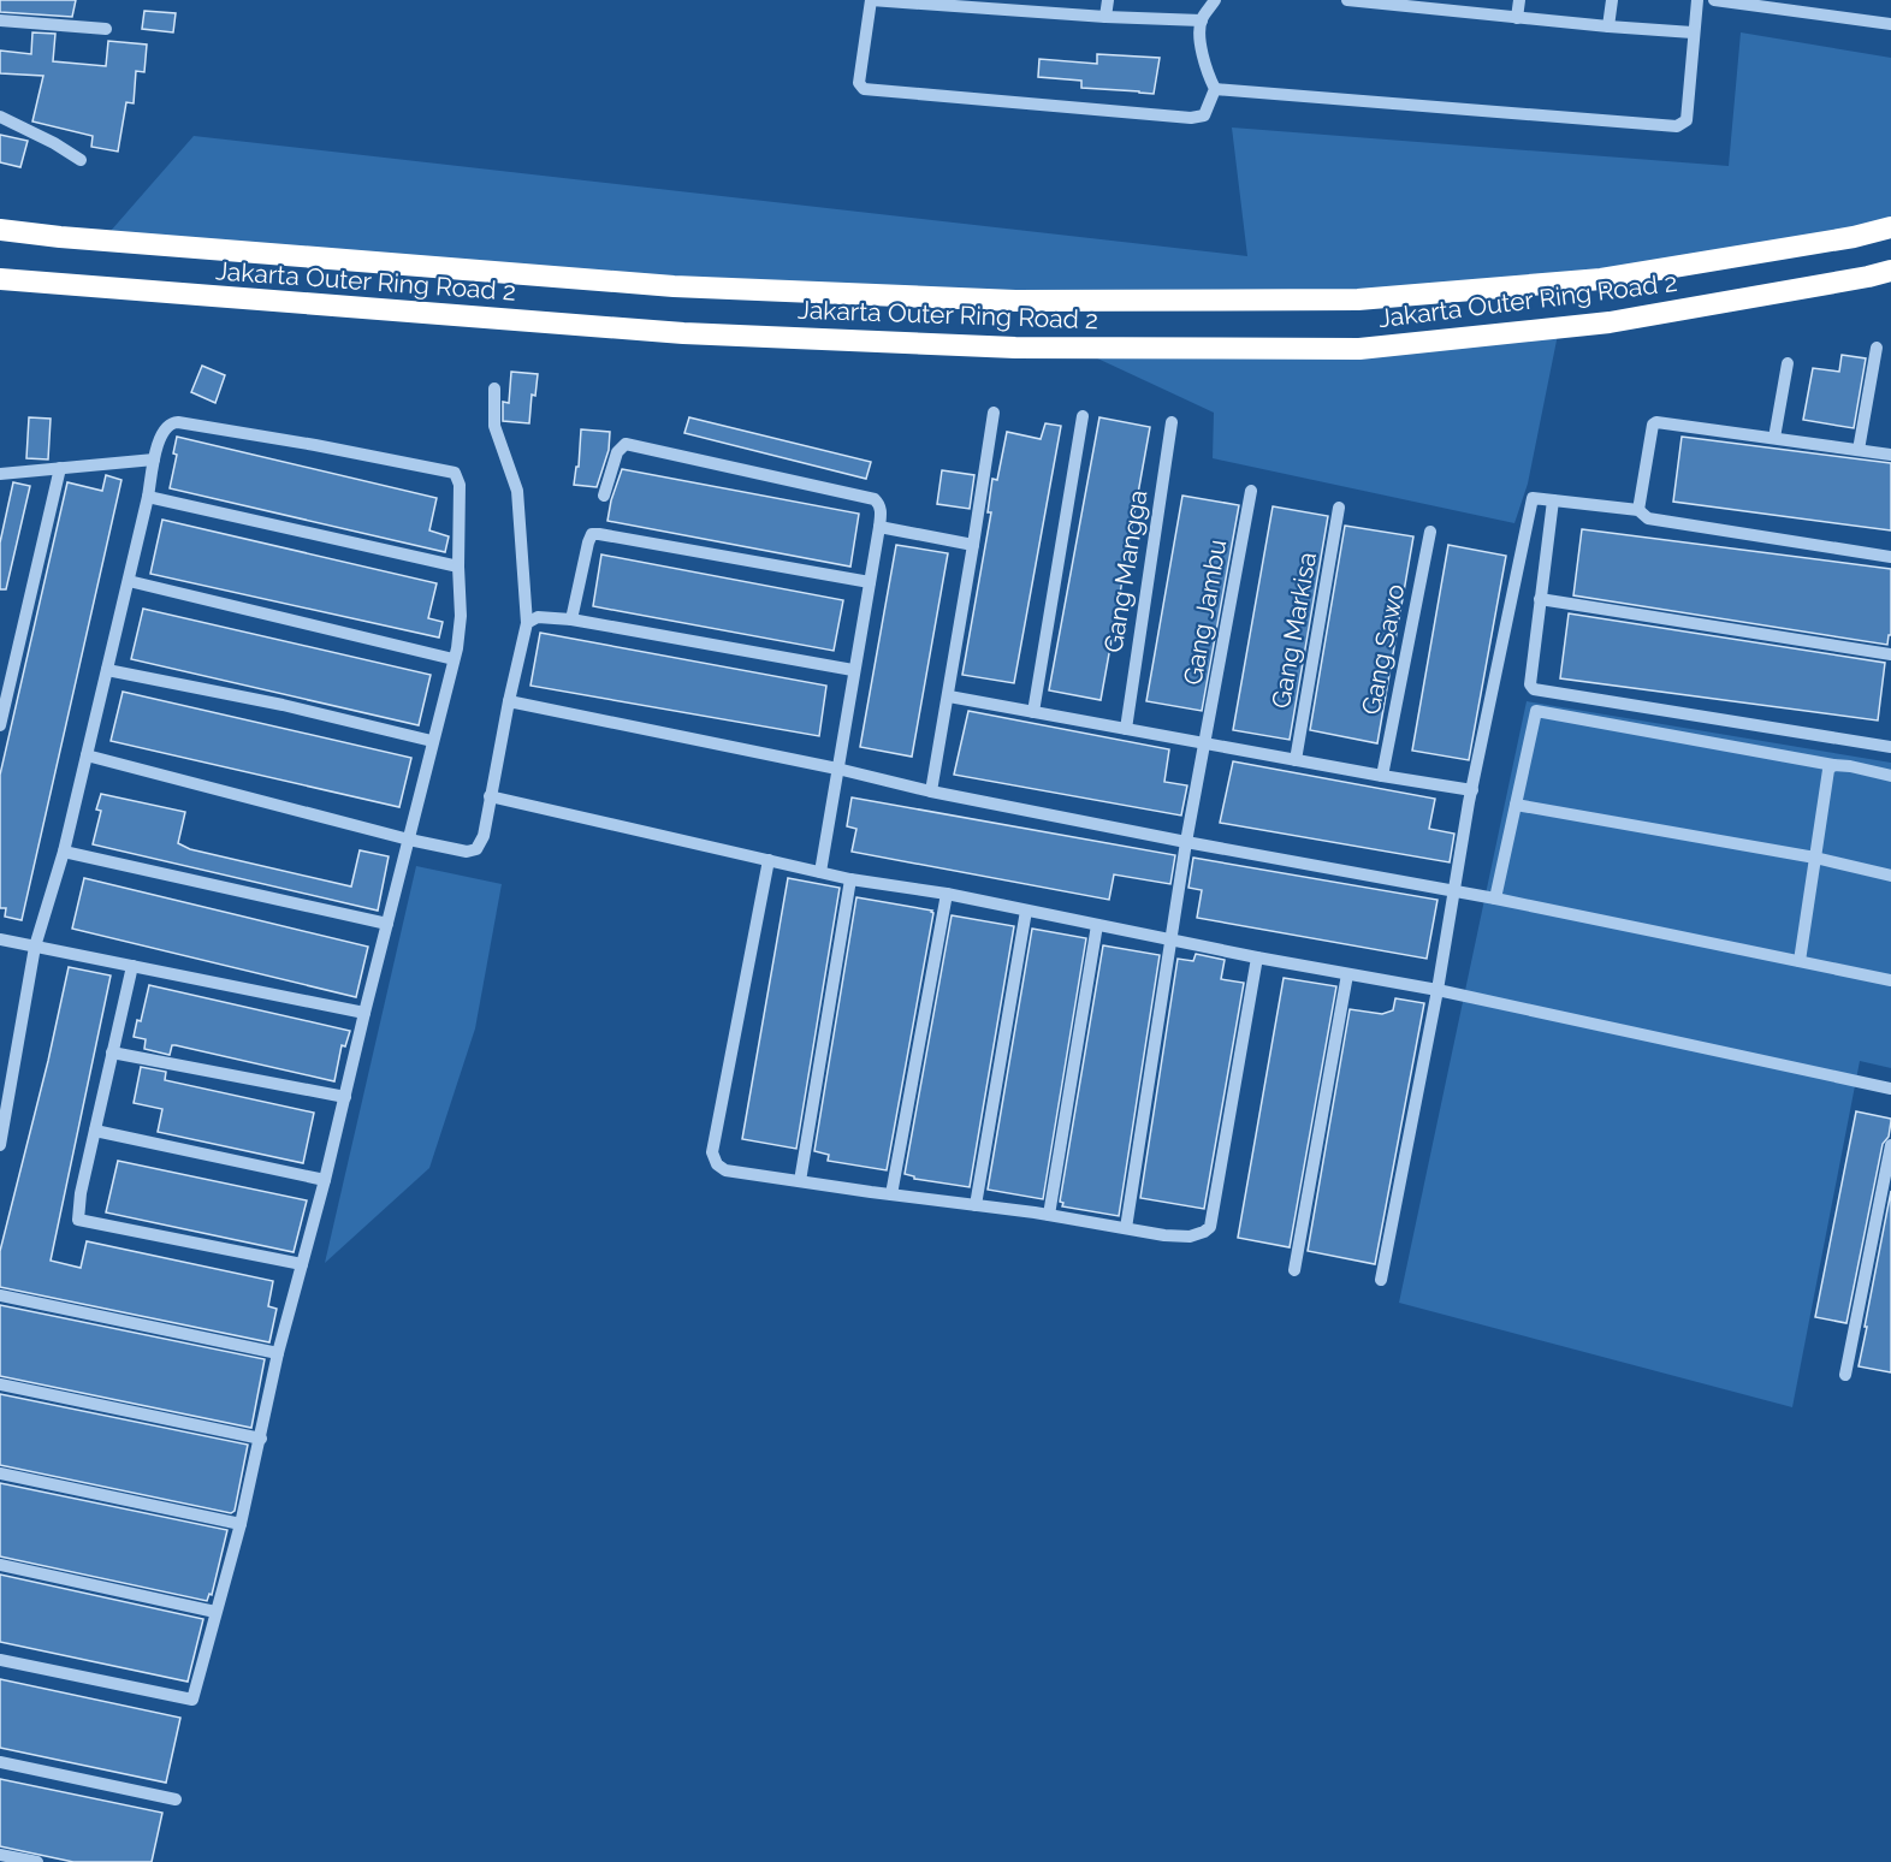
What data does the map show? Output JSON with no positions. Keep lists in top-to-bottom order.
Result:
{
  "streets": {
    "highway": ["Jakarta Outer Ring Road 2"],
    "street": [
      "Gang Mangga",
      "Gang Jambu",
      "Gang Markisa",
      "Gang Sawo"
    ]
  }
}
